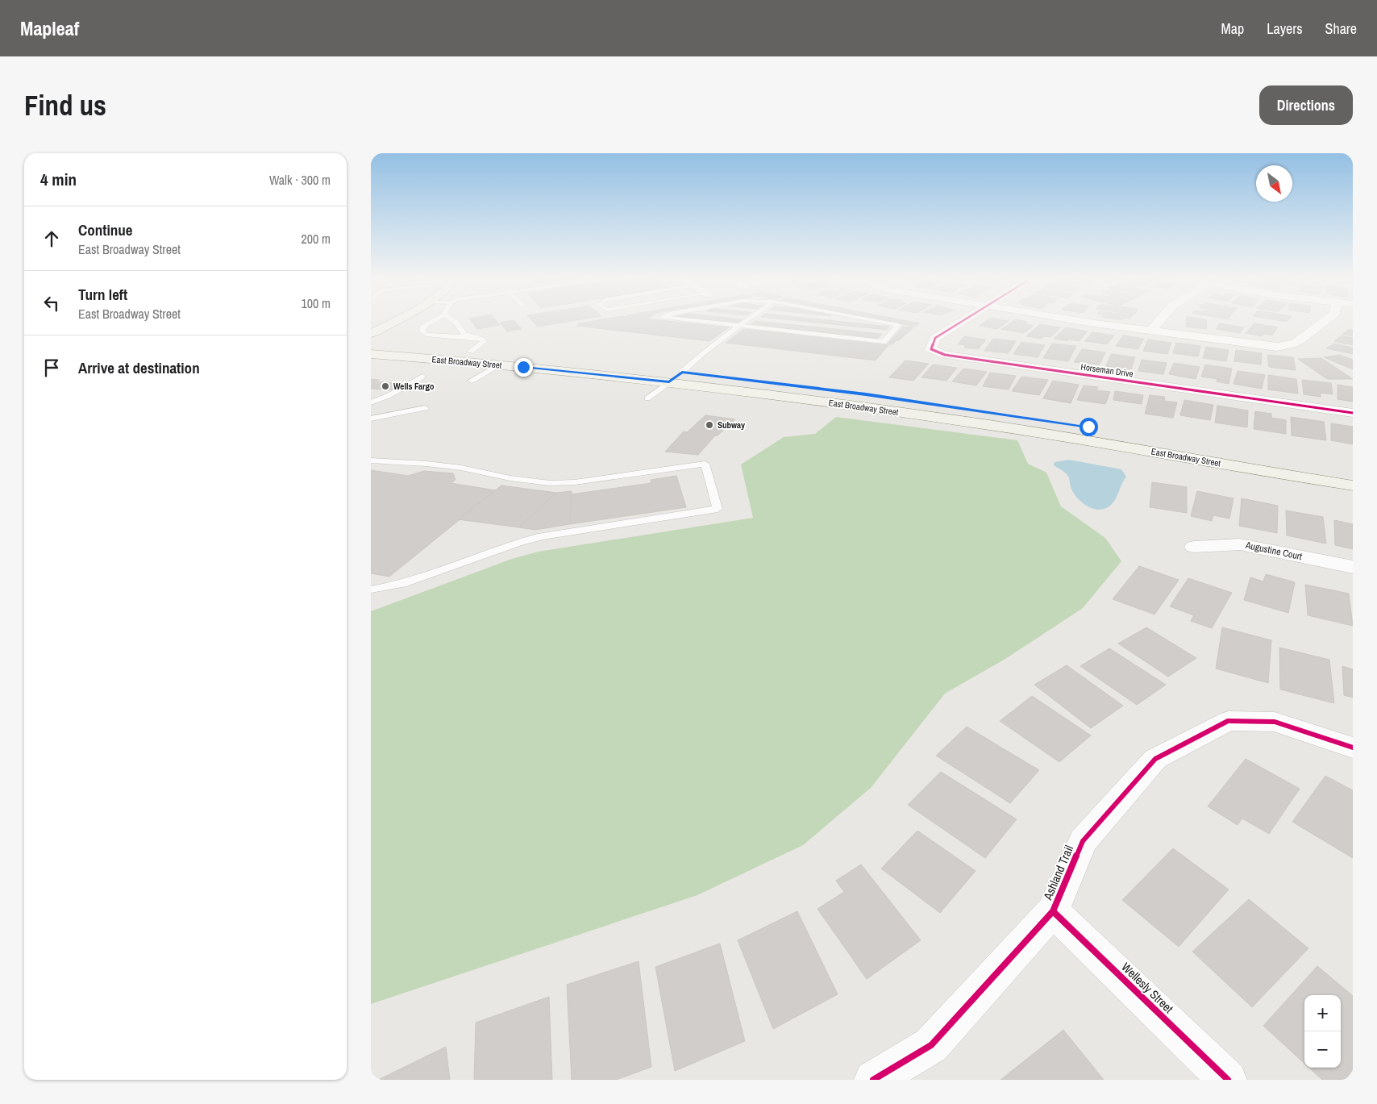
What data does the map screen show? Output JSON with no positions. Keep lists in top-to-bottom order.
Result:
{
  "streets": {
    "main road": ["East Broadway Street"],
    "street": [
      "Horseman Drive",
      "Augustine Court",
      "Ashland Trail",
      "Wellesly Street"
    ]
  },
  "crossings": [
    ["Ashland Trail", "Wellesly Street"]
  ],
  "places": ["Wells Fargo", "Subway"],
  "north": "bottom right",
  "page": {
    "header": "Mapleaf",
    "nav": ["Map", "Layers", "Share"],
    "buttons": "Directions",
    "title": "Find us",
    "heading": ["4 min", "Walk · 300 m"],
    "list": [
      ["Continue", "East Broadway Street", "200 m"],
      ["Turn left", "East Broadway Street", "100 m"],
      "Arrive at destination"
    ],
    "map_buttons": ["+", "−"]
  }
}
